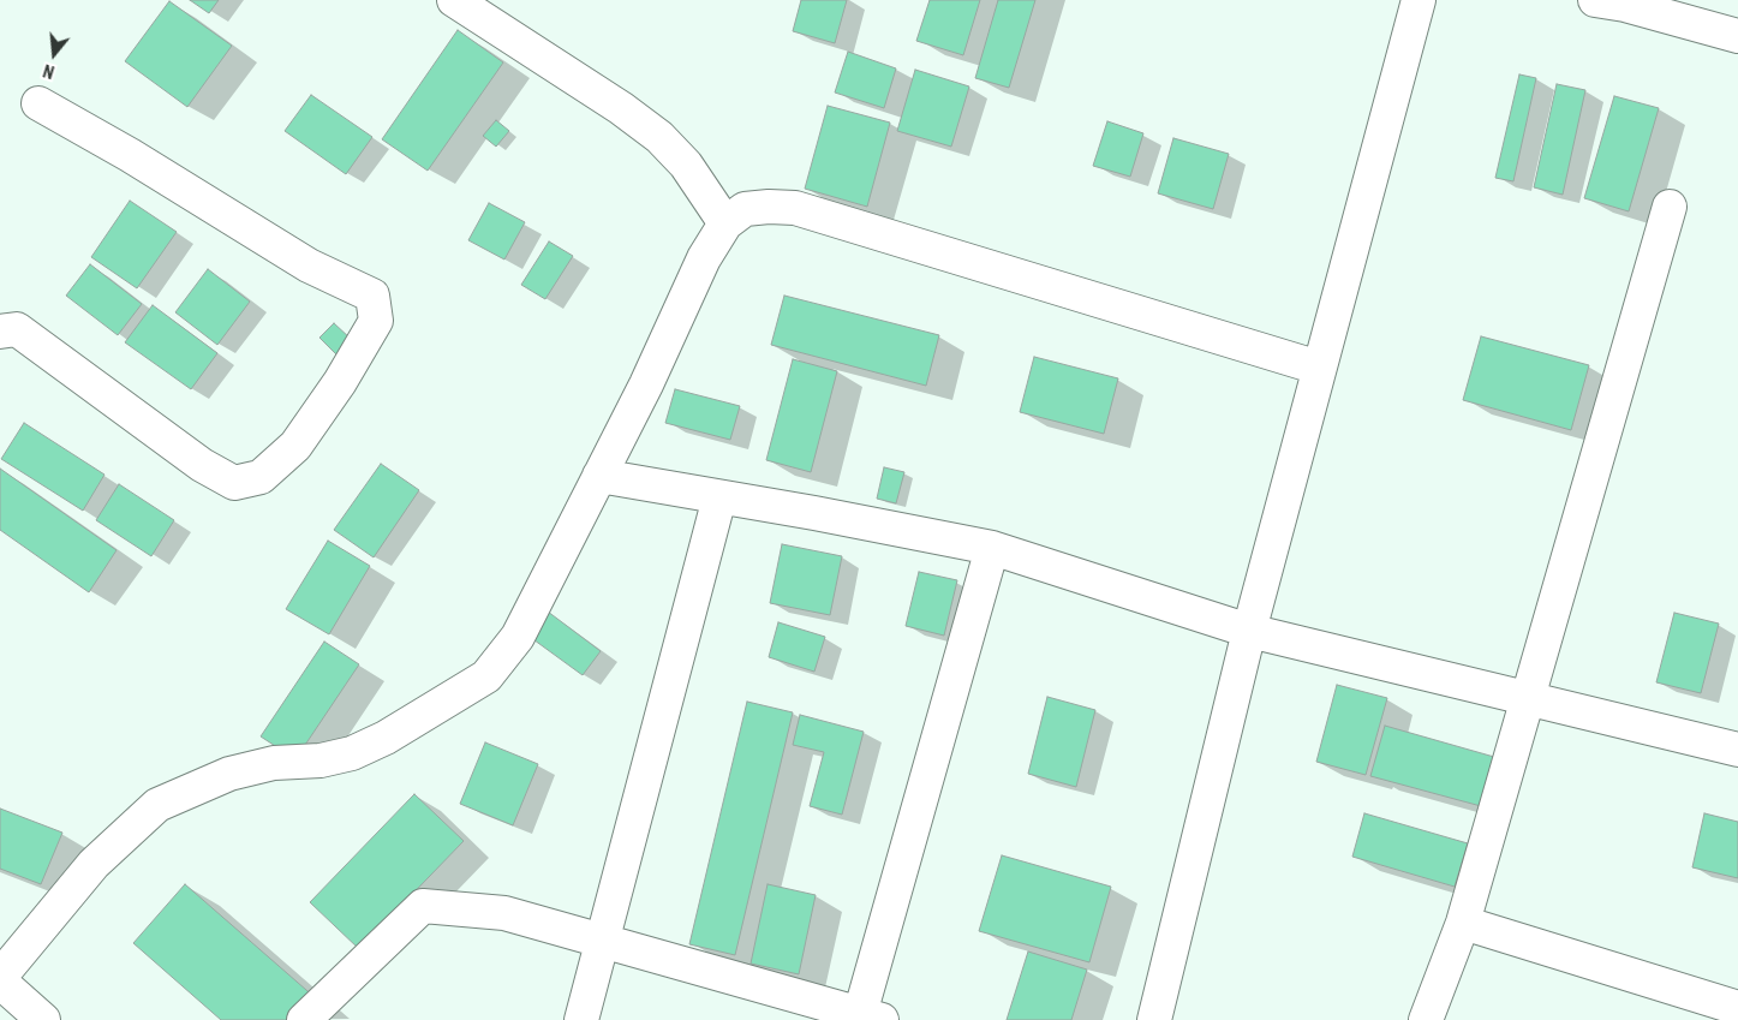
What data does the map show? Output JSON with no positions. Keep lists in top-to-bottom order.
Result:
{
  "north": "bottom"
}
